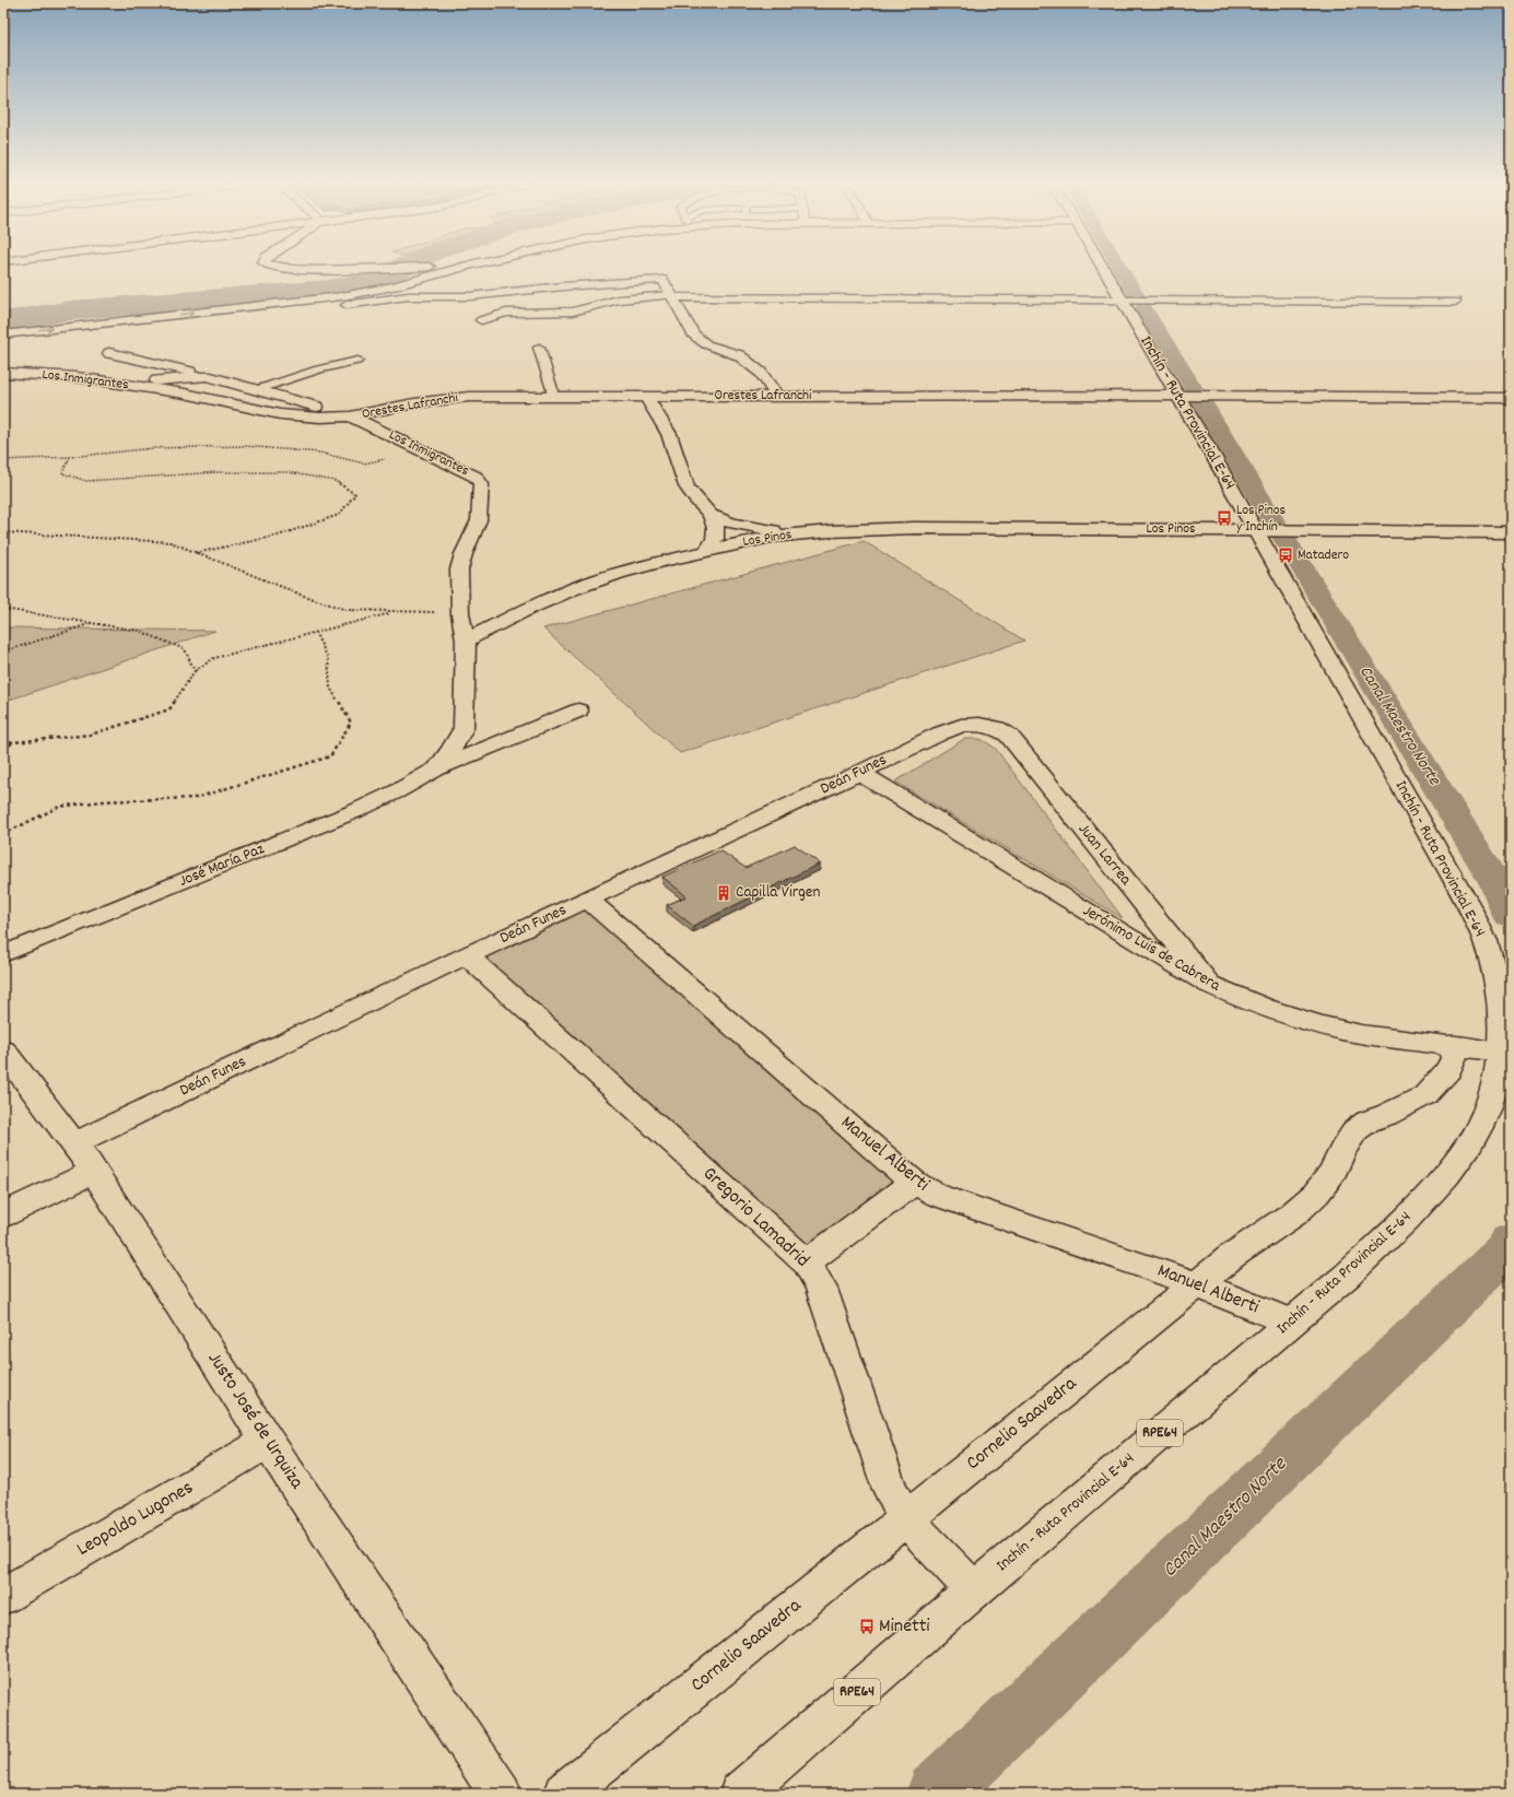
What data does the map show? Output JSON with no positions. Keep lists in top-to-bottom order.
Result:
{
  "streets": {
    "street": [
      "Los Inmigrantes",
      "Orestes Lafranchi",
      "Inchín - Ruta Provincial E-64",
      "Los Pinos",
      "Deán Funes",
      "Juan Larrea",
      "José María Paz",
      "Jerónimo Luis de Cabrera",
      "Manuel Alberti",
      "Gregorio Lamadrid",
      "Justo José de Urquiza",
      "Cornelio Saavedra",
      "RPE64",
      "Leopoldo Lugones"
    ]
  },
  "crossings": [
    ["Los Inmigrantes", "Orestes Lafranchi"],
    ["Los Inmigrantes", "Los Pinos"],
    ["Los Inmigrantes", "José María Paz"],
    ["Orestes Lafranchi", "Inchín - Ruta Provincial E-64"],
    ["Inchín - Ruta Provincial E-64", "Los Pinos"],
    ["Inchín - Ruta Provincial E-64", "Jerónimo Luis de Cabrera"],
    ["Inchín - Ruta Provincial E-64", "Manuel Alberti"],
    ["Inchín - Ruta Provincial E-64", "Gregorio Lamadrid"],
    ["Deán Funes", "Juan Larrea"],
    ["Deán Funes", "Jerónimo Luis de Cabrera"],
    ["Deán Funes", "Manuel Alberti"],
    ["Deán Funes", "Gregorio Lamadrid"],
    ["Deán Funes", "Justo José de Urquiza"],
    ["Juan Larrea", "Jerónimo Luis de Cabrera"],
    ["Jerónimo Luis de Cabrera", "Cornelio Saavedra"],
    ["Manuel Alberti", "Cornelio Saavedra"],
    ["Gregorio Lamadrid", "Cornelio Saavedra"],
    ["Justo José de Urquiza", "Leopoldo Lugones"]
  ],
  "water": ["Canal Maestro Norte"],
  "places": {
    "bus stop": ["Los Pinos y Inchín", "Matadero", "Minetti"],
    "building": ["Capilla Virgen"]
  }
}
